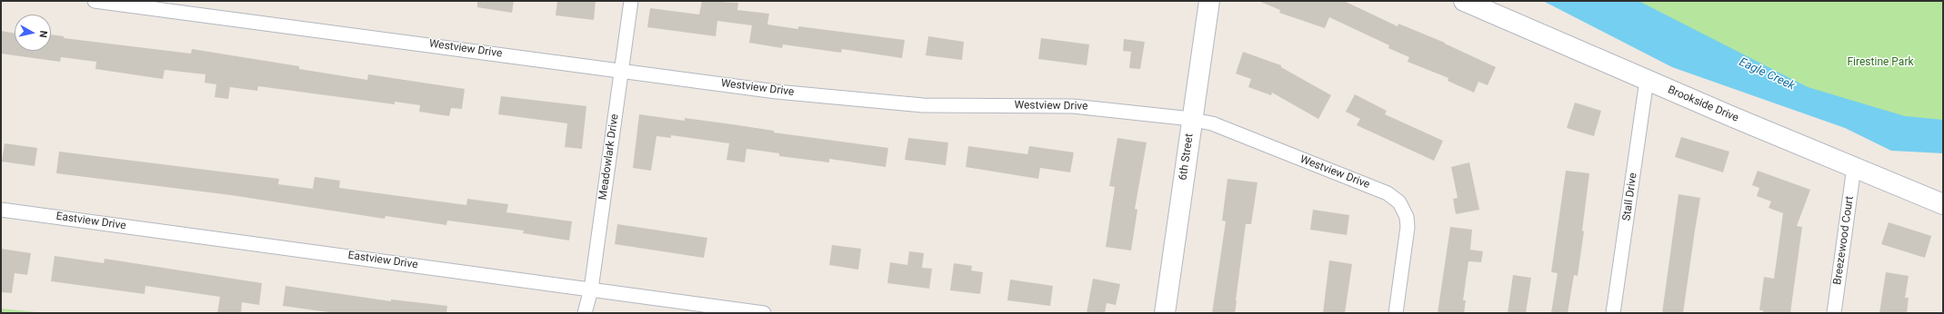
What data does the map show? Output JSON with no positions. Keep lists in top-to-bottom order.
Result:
{
  "streets": {
    "street": [
      "Westview Drive",
      "Brookside Drive",
      "Meadowlark Drive",
      "6th Street",
      "Stall Drive",
      "Eastview Drive",
      "Breezewood Court"
    ]
  },
  "crossings": [
    ["Westview Drive", "Meadowlark Drive"],
    ["Westview Drive", "6th Street"],
    ["Brookside Drive", "Stall Drive"],
    ["Brookside Drive", "Breezewood Court"],
    ["Meadowlark Drive", "Eastview Drive"]
  ],
  "water": ["Eagle Creek"],
  "parks": ["Firestine Park"],
  "north": "right"
}
